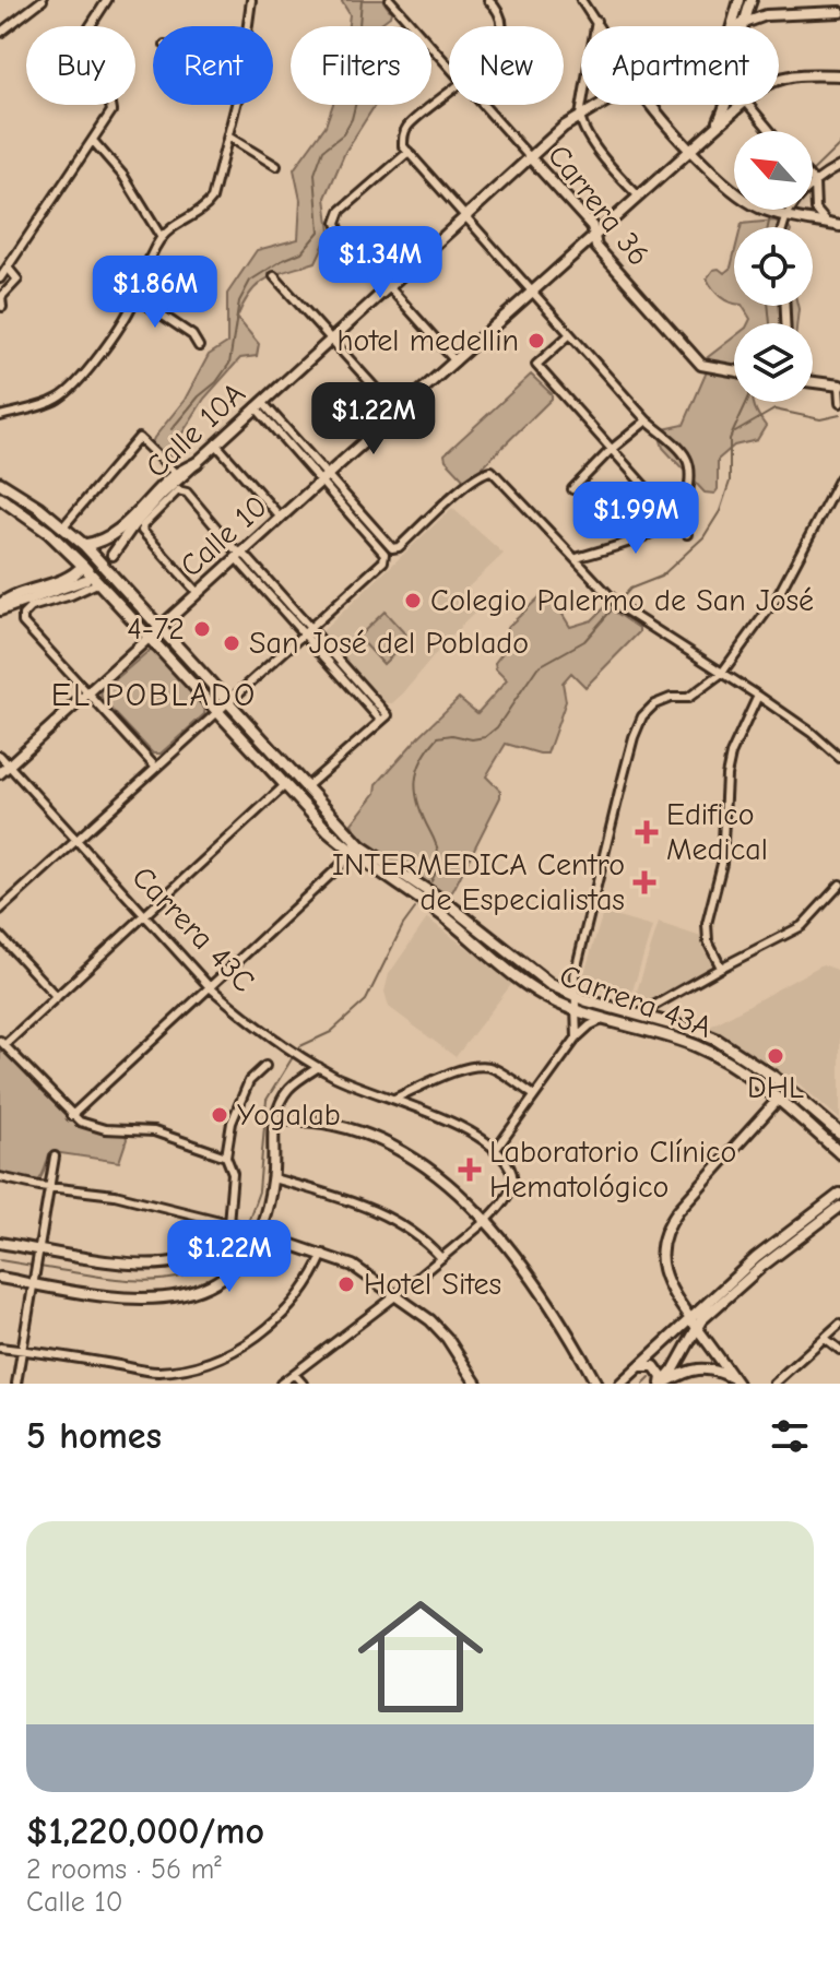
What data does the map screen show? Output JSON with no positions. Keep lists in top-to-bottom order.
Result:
{
  "streets": {
    "main road": ["Carrera 43A"],
    "street": [
      "Carrera 36",
      "Calle 10A",
      "Calle 10",
      "Carrera 43C"
    ]
  },
  "crossings": [
    ["Carrera 36", "Calle 10A"],
    ["Carrera 36", "Calle 10"],
    ["Calle 10A", "Calle 10"],
    ["Calle 10", "Carrera 43C"],
    ["Calle 10", "Carrera 43A"]
  ],
  "districts": ["EL POBLADO"],
  "places": {
    "other": [
      "hotel medellin",
      "Colegio Palermo de San José",
      "4-72",
      "San José del Poblado",
      "DHL",
      "Yogalab",
      "Hotel Sites"
    ],
    "health": ["Edifico Medical", "INTERMEDICA Centro de Especialistas", "Laboratorio Clínico Hematológico"]
  },
  "north": "top left",
  "page": {
    "chip": [
      "Buy",
      "Rent",
      "Filters",
      "New",
      "Apartment"
    ],
    "price": [
      "$1.34M",
      "$1.86M",
      "$1.22M",
      "$1.99M",
      "$1.22M"
    ],
    "heading": "5 homes",
    "list": [
      {
        "name": "$1,220,000/mo",
        "note": "2 rooms · 56 m² · Calle 10"
      }
    ]
  }
}
